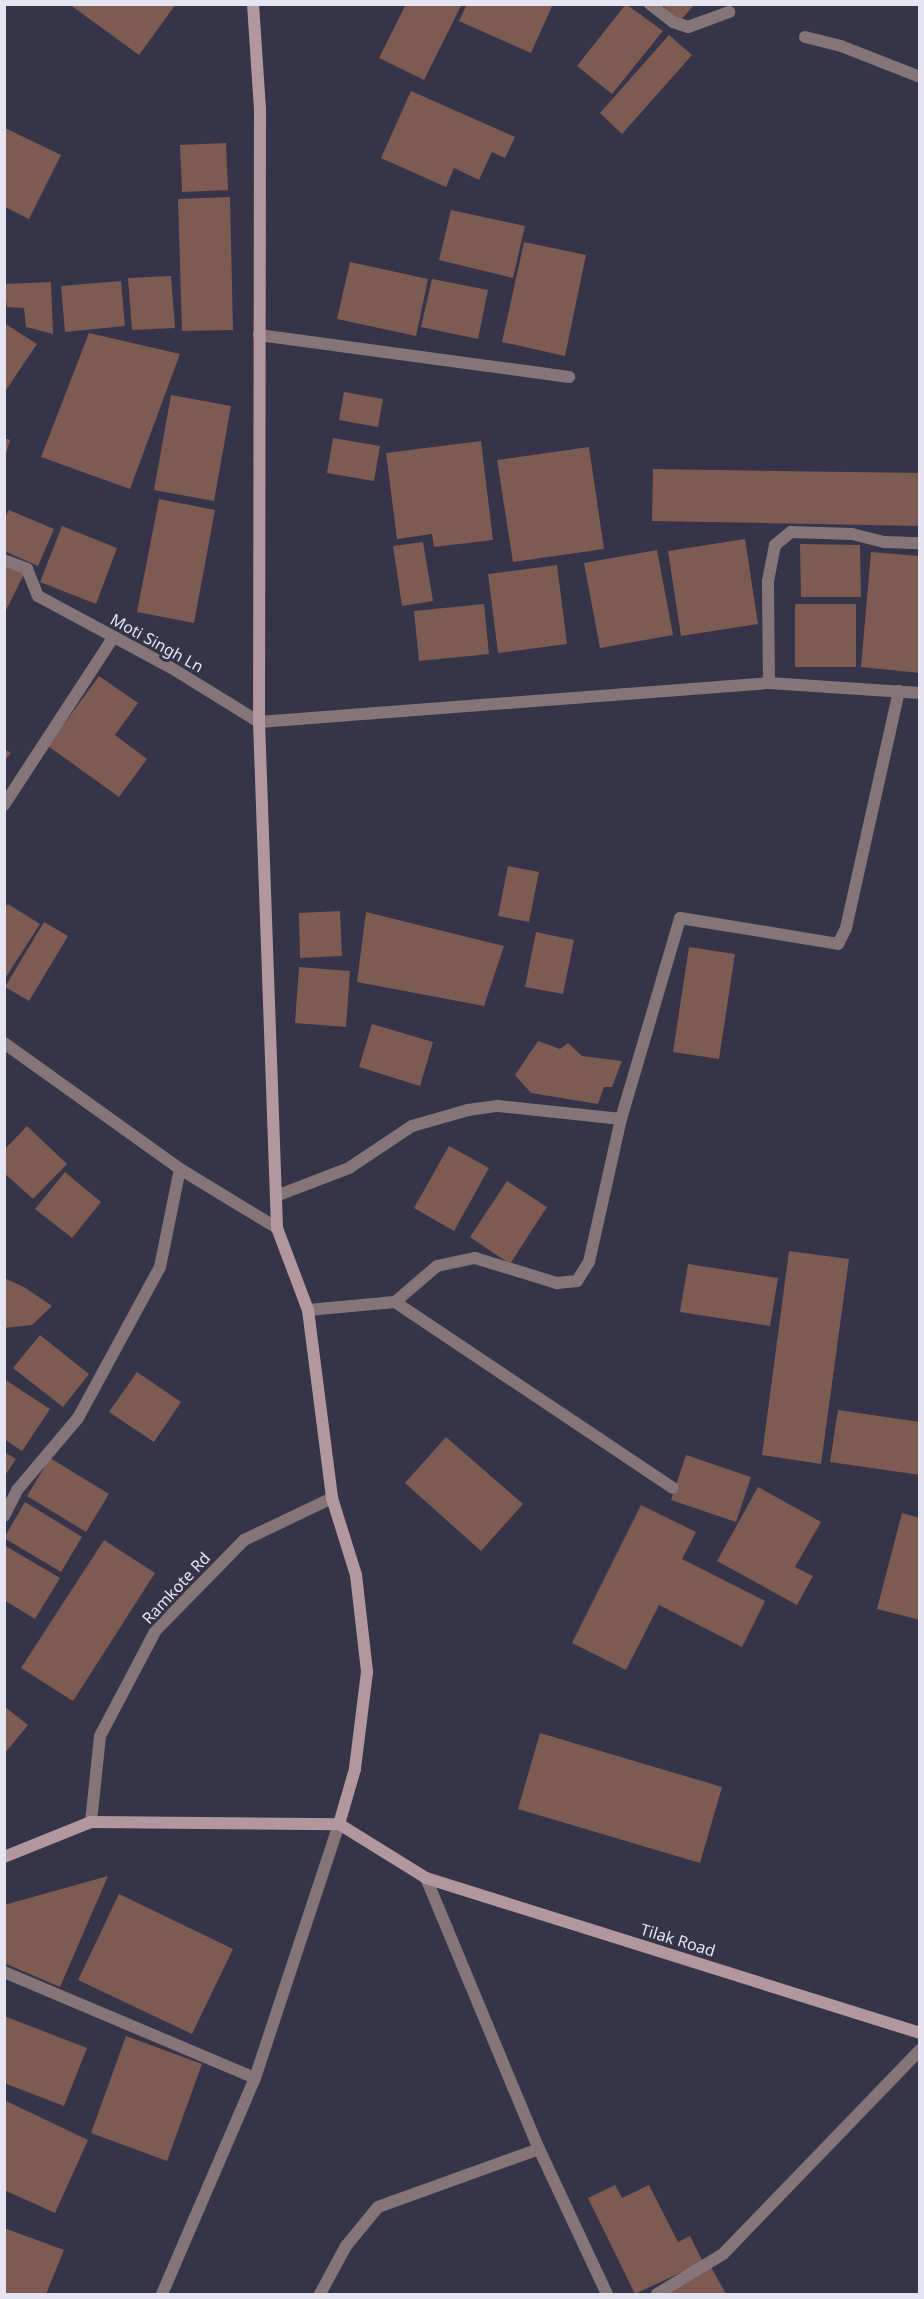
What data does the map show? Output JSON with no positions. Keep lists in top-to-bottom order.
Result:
{
  "streets": {
    "main road": ["Tilak Road"],
    "street": ["Moti Singh Ln", "Ramkote Rd"]
  }
}
